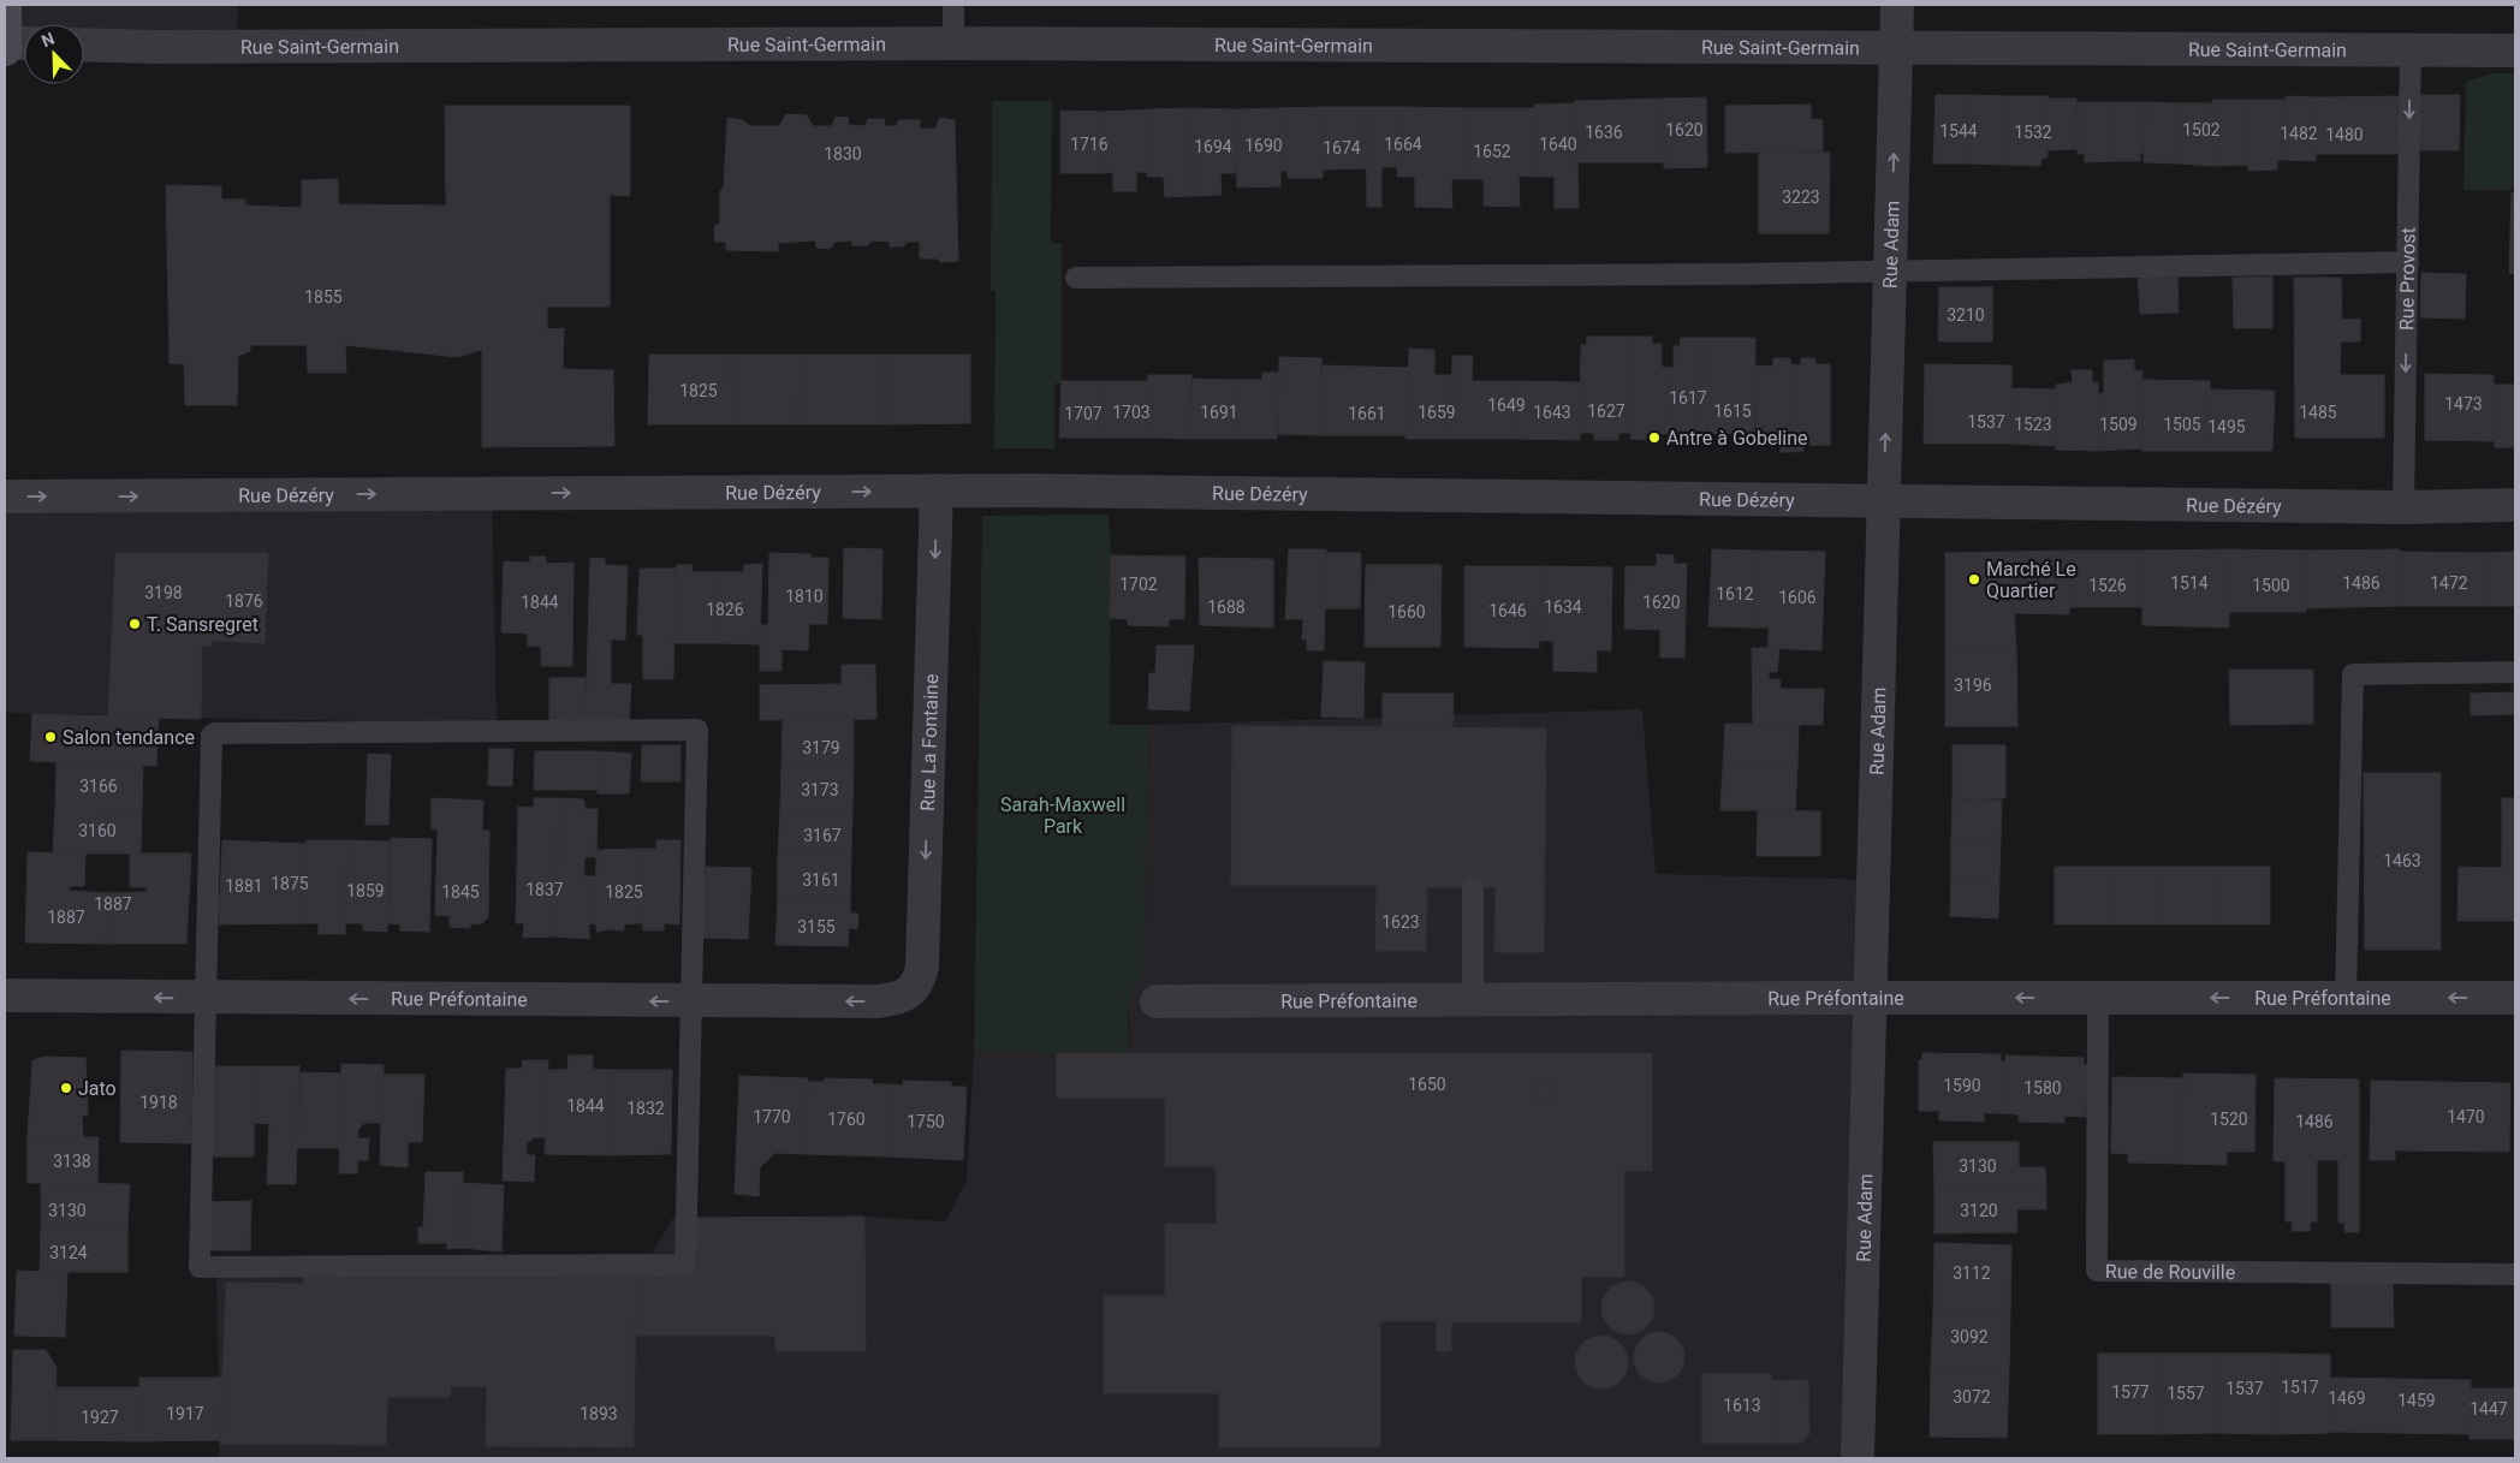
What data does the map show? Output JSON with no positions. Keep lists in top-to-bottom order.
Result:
{
  "streets": {
    "street": [
      "Rue Saint-Germain",
      "Rue Adam",
      "Rue Dézéry",
      "Rue La Fontaine",
      "Rue Préfontaine"
    ],
    "lane": ["Rue Provost", "Rue de Rouville"]
  },
  "crossings": [
    ["Rue Saint-Germain", "Rue Adam"],
    ["Rue Saint-Germain", "Rue Provost"],
    ["Rue Adam", "Rue Dézéry"],
    ["Rue Adam", "Rue Préfontaine"],
    ["Rue Provost", "Rue Dézéry"],
    ["Rue Dézéry", "Rue La Fontaine"],
    ["Rue La Fontaine", "Rue Préfontaine"],
    ["Rue Préfontaine", "Rue de Rouville"]
  ],
  "one_way": [
    "Rue Provost",
    "Rue Dézéry",
    "Rue La Fontaine",
    "Rue Préfontaine"
  ],
  "parks": ["Sarah-Maxwell Park"],
  "places": [
    "Antre à Gobeline",
    "Marché Le Quartier",
    "T. Sansregret",
    "Salon tendance",
    "Jato"
  ],
  "house_numbers": [
    "1620",
    "1502",
    "1544",
    "1636",
    "1532",
    "1482",
    "1480",
    "1716",
    "1664",
    "1640",
    "1690",
    "1694",
    "1674",
    "1652",
    "1830",
    "3223",
    "1855",
    "3210",
    "1825",
    "1617",
    "1473",
    "1649",
    "1627",
    "1615",
    "1703",
    "1691",
    "1659",
    "1643",
    "1485",
    "1707",
    "1661",
    "1537",
    "1523",
    "1509",
    "1505",
    "1495",
    "1514",
    "1486",
    "1472",
    "1702",
    "1526",
    "1500",
    "3198",
    "1612",
    "1810",
    "1606",
    "1876",
    "1844",
    "1620",
    "1688",
    "1634",
    "1826",
    "1646",
    "1660",
    "3196",
    "3179",
    "3166",
    "3173",
    "3160",
    "3167",
    "1463",
    "3161",
    "1875",
    "1881",
    "1837",
    "1859",
    "1845",
    "1825",
    "1887",
    "1887",
    "1623",
    "3155",
    "1650",
    "1590",
    "1580",
    "1918",
    "1844",
    "1832",
    "1770",
    "1470",
    "1760",
    "1520",
    "1750",
    "1486",
    "3138",
    "3130",
    "3130",
    "3120",
    "3124",
    "3112",
    "3092",
    "1517",
    "1537",
    "1577",
    "1557",
    "3072",
    "1469",
    "1459",
    "1613",
    "1447",
    "1917",
    "1893",
    "1927"
  ],
  "north": "top left"
}
